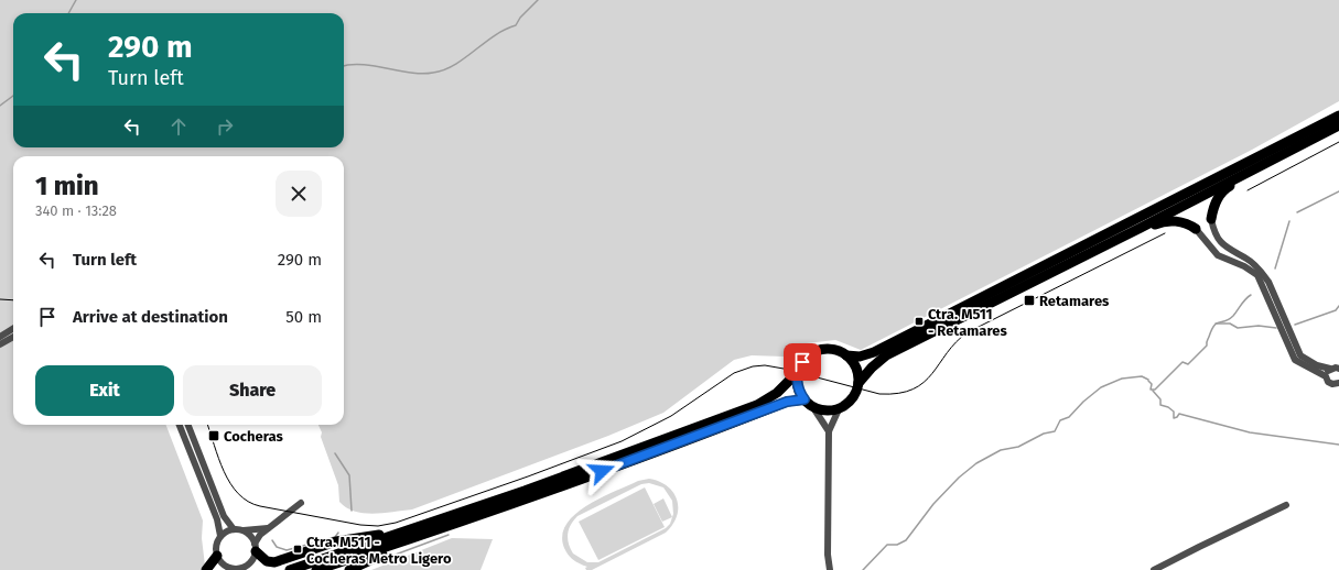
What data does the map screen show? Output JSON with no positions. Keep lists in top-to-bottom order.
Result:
{
  "places": {
    "transit": [
      "Retamares",
      "Ctra. M511 - Retamares",
      "Cocheras",
      "Ctra. M511 - Cocheras Metro Ligero"
    ]
  },
  "page": {
    "turn": ["290 m", "Turn left"],
    "heading": ["1 min", "340 m · 13:28"],
    "list": [
      {
        "name": "Turn left",
        "value": "290 m"
      },
      {
        "name": "Arrive at destination",
        "value": "50 m"
      }
    ],
    "buttons": ["Exit", "Share"]
  }
}
